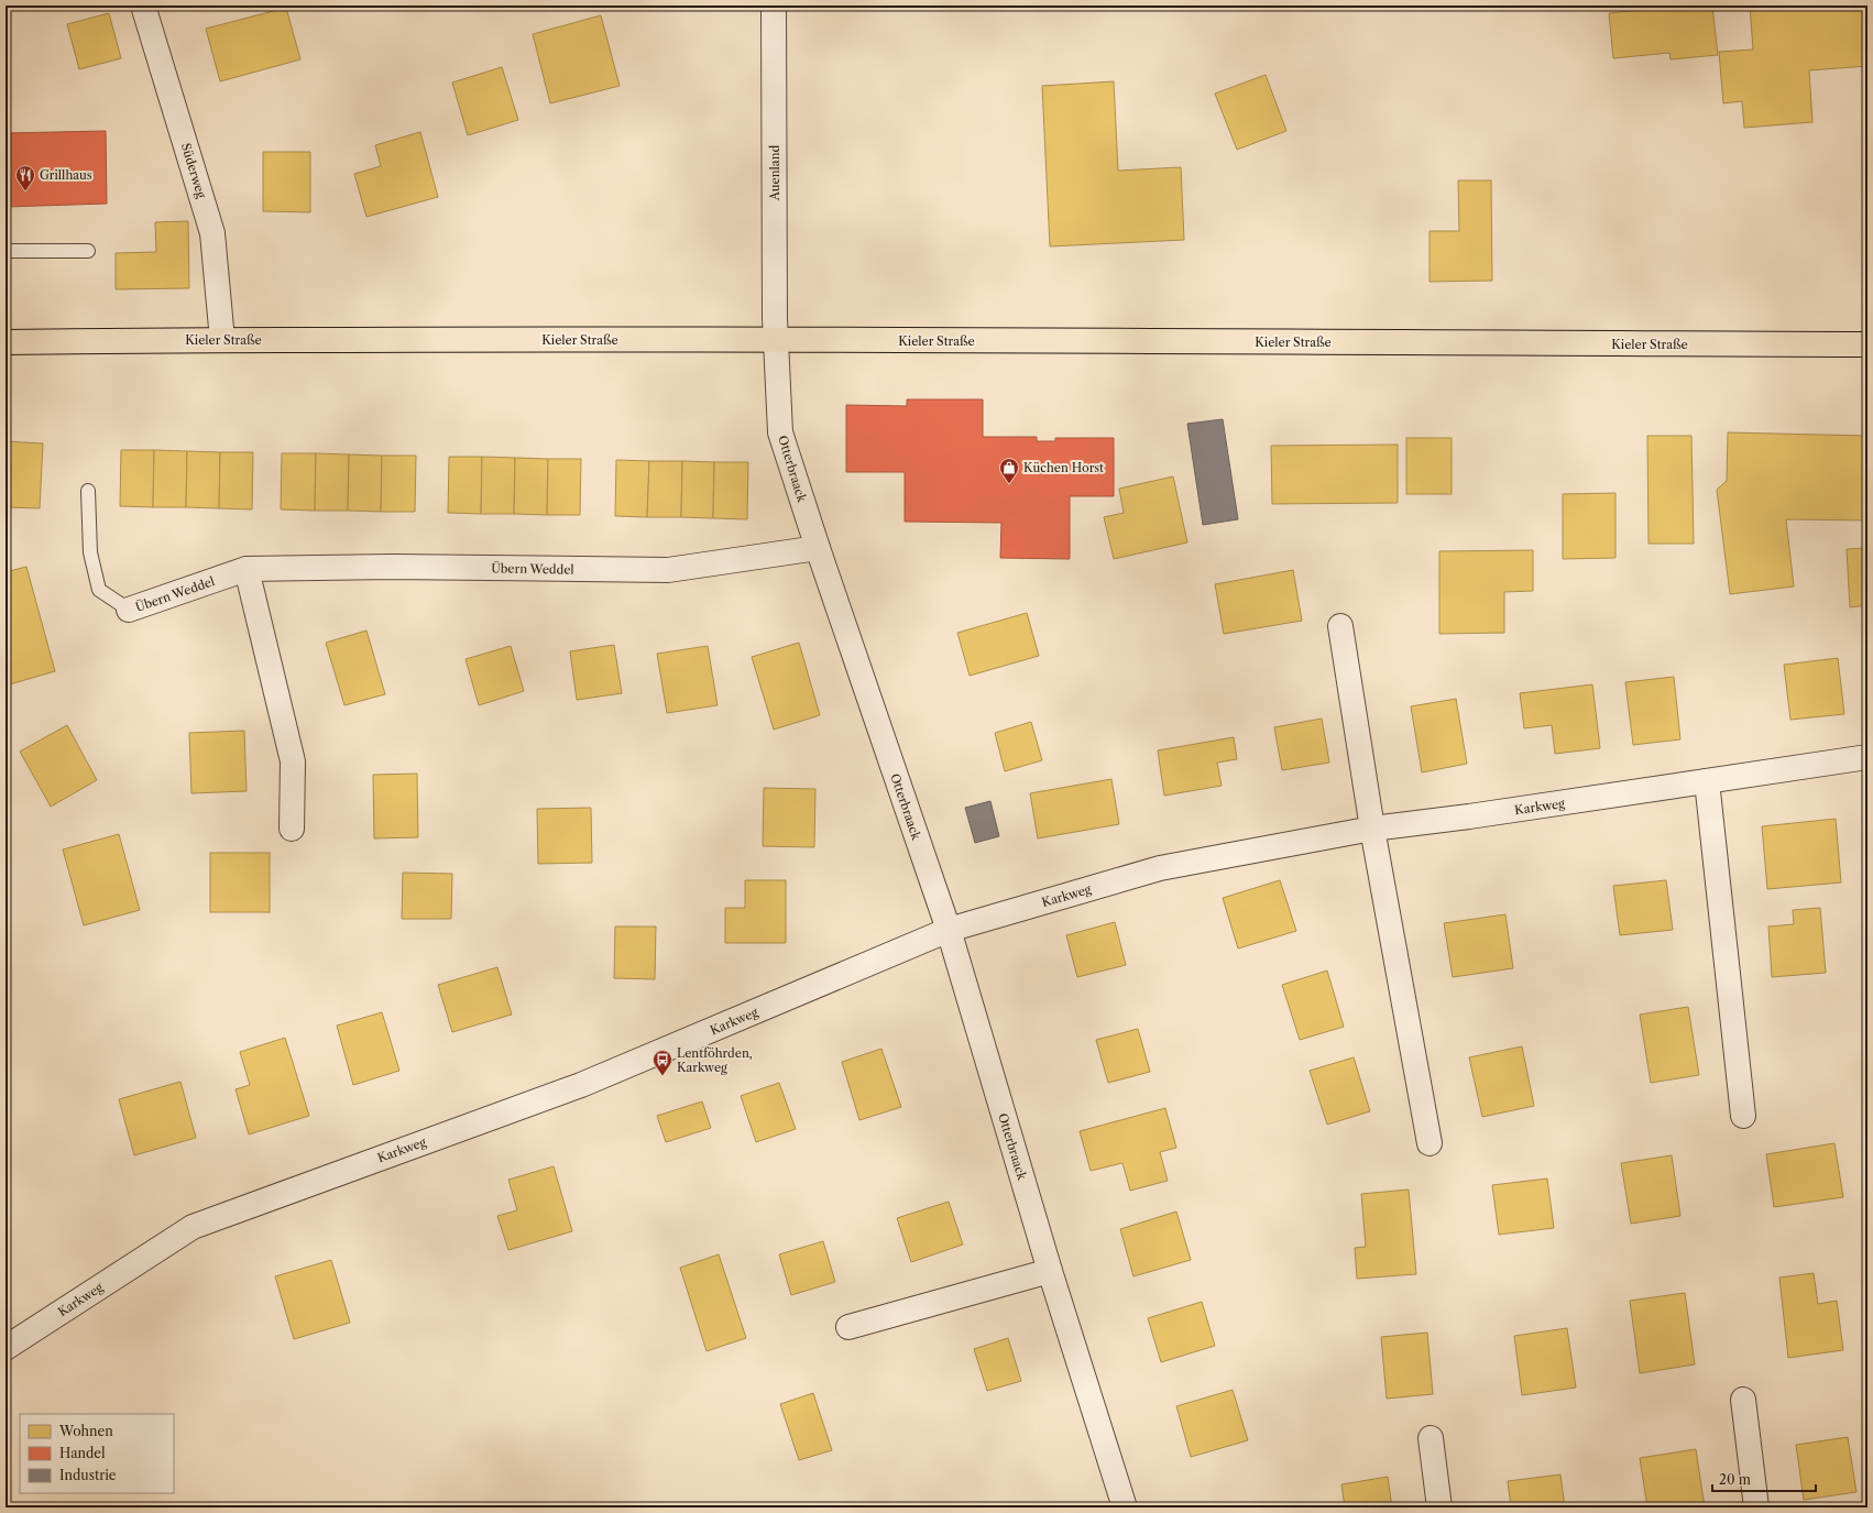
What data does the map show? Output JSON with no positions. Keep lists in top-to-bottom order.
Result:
{
  "streets": {
    "main road": ["Kieler Straße"],
    "street": [
      "Süderweg",
      "Auenland",
      "Otterbraack",
      "Übern Weddel",
      "Karkweg"
    ]
  },
  "crossings": [
    ["Süderweg", "Kieler Straße"],
    ["Auenland", "Kieler Straße"],
    ["Auenland", "Otterbraack"],
    ["Kieler Straße", "Otterbraack"],
    ["Otterbraack", "Übern Weddel"],
    ["Otterbraack", "Karkweg"]
  ],
  "places": {
    "restaurant": ["Grillhaus"],
    "shop": ["Küchen Horst"],
    "bus stop": ["Lentföhrden, Karkweg"]
  },
  "legend": ["Wohnen", "Handel", "Industrie"],
  "scale_bar": "20 m"
}
